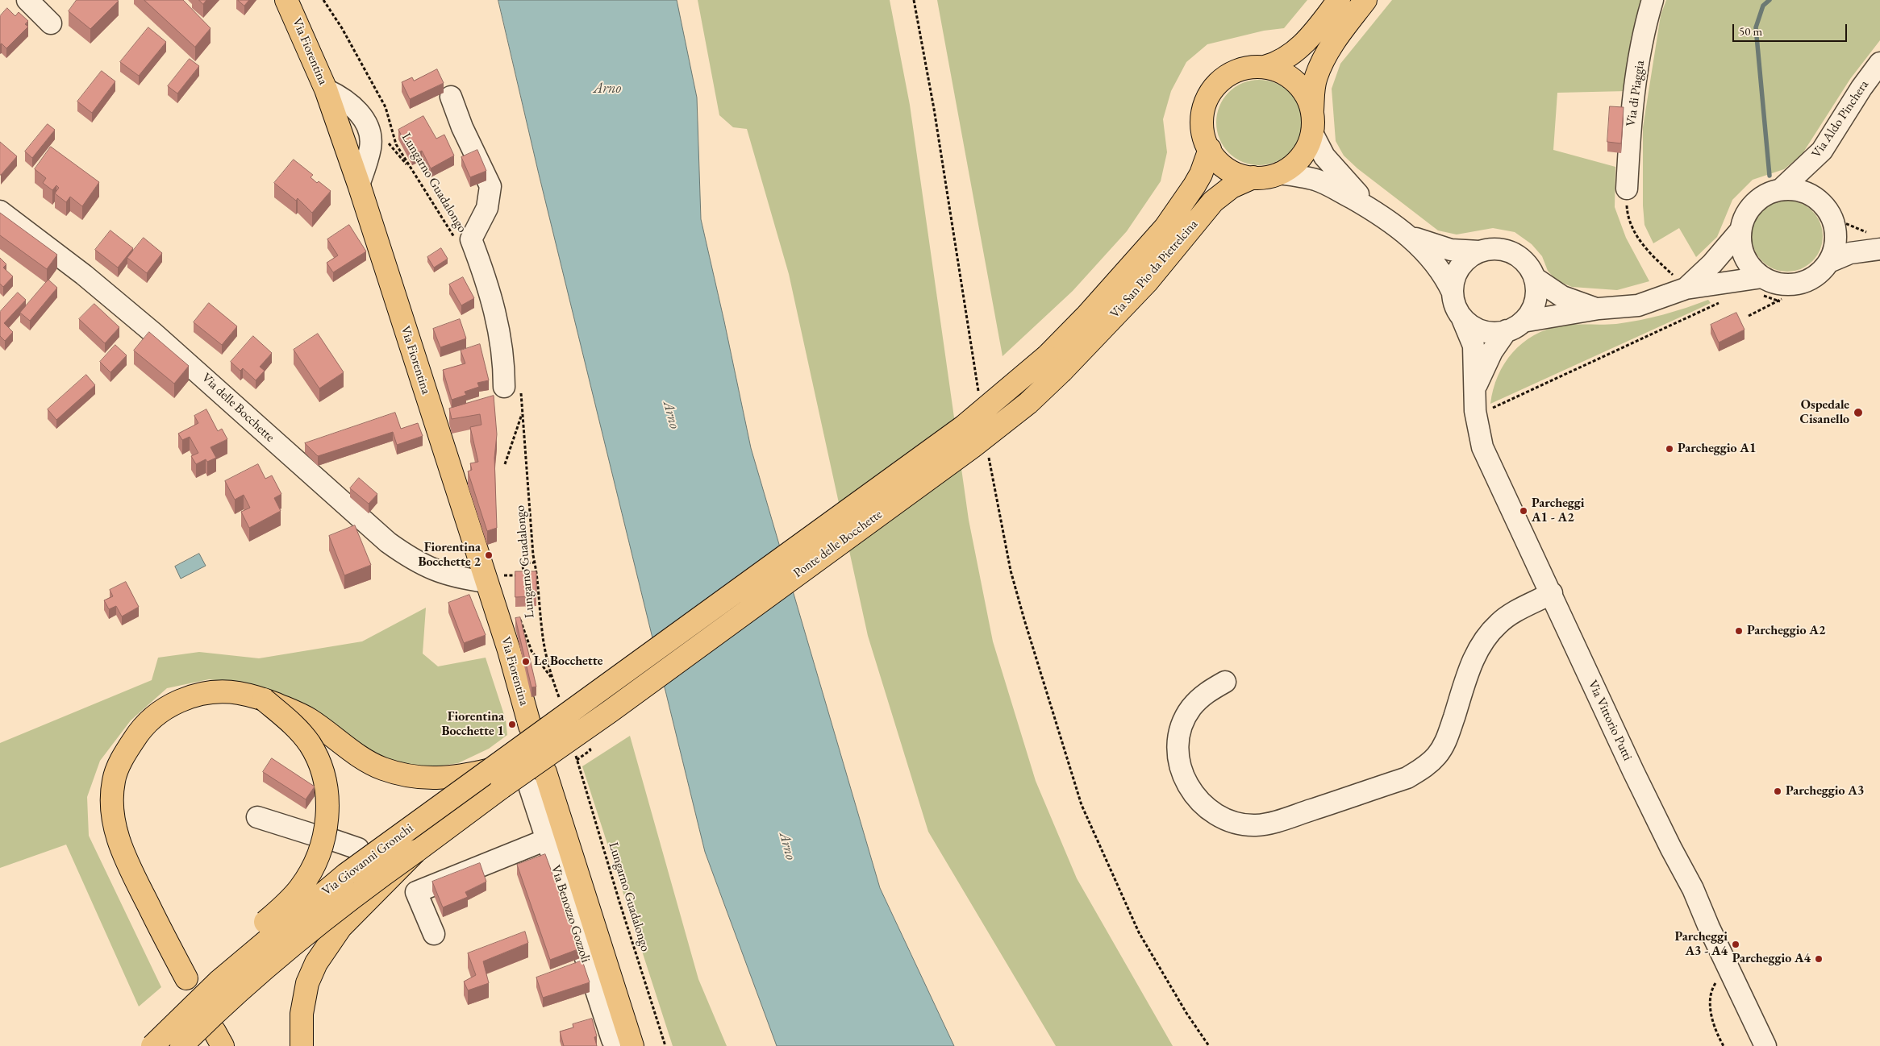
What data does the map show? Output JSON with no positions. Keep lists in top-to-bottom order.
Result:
{
  "streets": {
    "main road": [
      "Via Fiorentina",
      "Via San Pio da Pietrelcina",
      "Ponte delle Bocchette",
      "Via Giovanni Gronchi"
    ],
    "street": [
      "Via di Piaggia",
      "Via Aldo Pinchera",
      "Via delle Bocchette",
      "Via Vittorio Putti",
      "Via Benozzo Gozzoli"
    ],
    "path": ["Lungarno Guadalongo"]
  },
  "crossings": [
    ["Via Fiorentina", "Via delle Bocchette"],
    ["Via San Pio da Pietrelcina", "Ponte delle Bocchette"],
    ["Ponte delle Bocchette", "Via Giovanni Gronchi"]
  ],
  "water": ["Arno"],
  "places": [
    "Ospedale Cisanello",
    "Parcheggio A1",
    "Parcheggi A1 - A2",
    "Fiorentina Bocchette 2",
    "Parcheggio A2",
    "Le Bocchette",
    "Fiorentina Bocchette 1",
    "Parcheggio A3",
    "Parcheggi A3 - A4",
    "Parcheggio A4"
  ],
  "scale_bar": "50 m"
}
